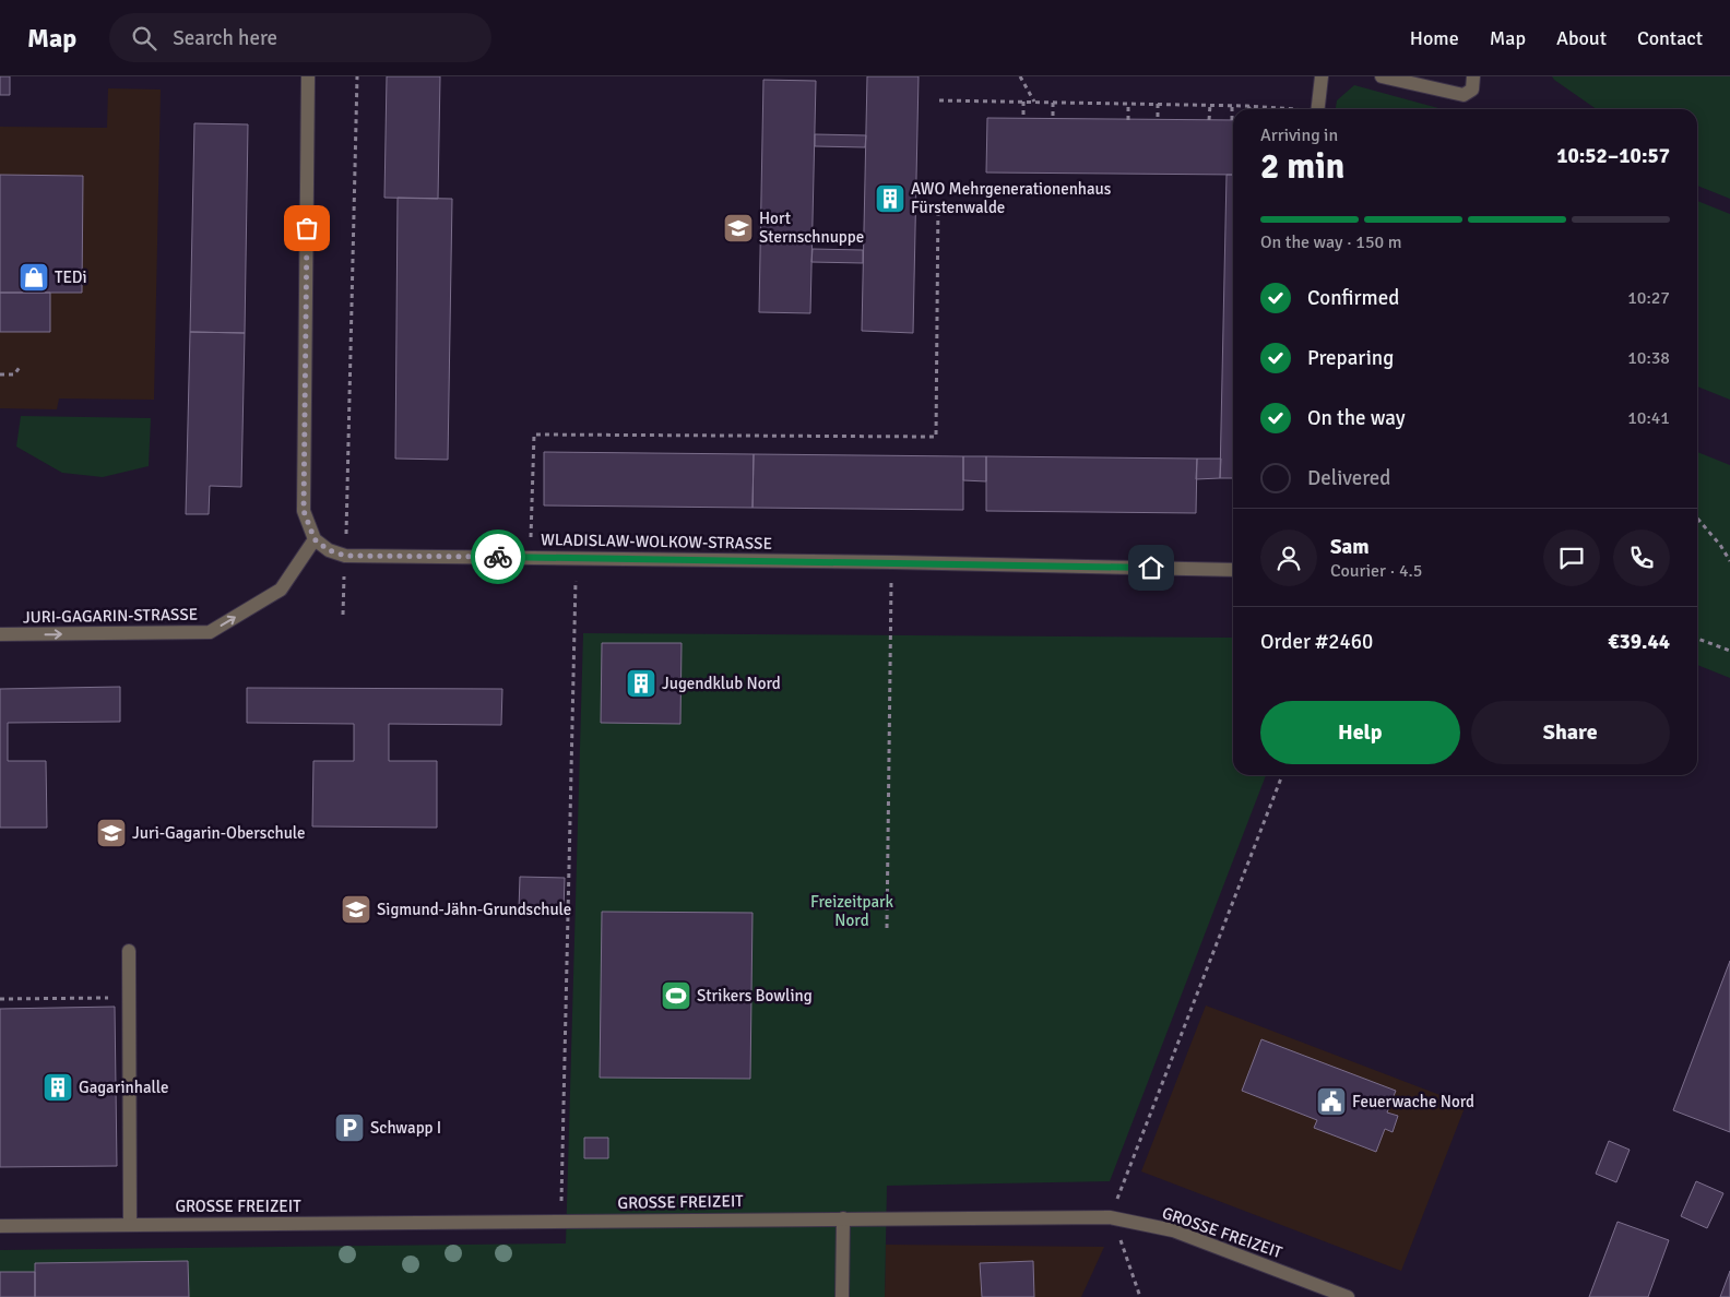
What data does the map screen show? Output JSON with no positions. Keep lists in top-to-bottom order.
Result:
{
  "streets": {
    "street": ["WLADISLAW-WOLKOW-STRASSE", "JURI-GAGARIN-STRASSE", "GROSSE FREIZEIT"]
  },
  "crossings": [
    ["WLADISLAW-WOLKOW-STRASSE", "JURI-GAGARIN-STRASSE"]
  ],
  "one_way": ["JURI-GAGARIN-STRASSE"],
  "parks": ["Freizeitpark Nord"],
  "places": {
    "building": ["AWO Mehrgenerationenhaus Fürstenwalde", "Jugendklub Nord", "Gagarinhalle"],
    "school or university": ["Hort Sternschnuppe", "Juri-Gagarin-Oberschule", "Sigmund-Jähn-Grundschule"],
    "shop": ["TEDi"],
    "sports": ["Strikers Bowling"],
    "public building": ["Feuerwache Nord"],
    "parking": ["Schwapp I"]
  },
  "page": {
    "header": "Map",
    "search": "Search here",
    "nav": [
      "Home",
      "Map",
      "About",
      "Contact"
    ],
    "heading": ["2 min", "Arriving in", "10:52–10:57"],
    "panel": [
      "Sam",
      "Courier · 4.5",
      "Order #2460",
      "€39.44"
    ],
    "bar": "On the way · 150 m",
    "list": [
      ["Confirmed", "10:27"],
      ["Preparing", "10:38"],
      ["On the way", "10:41"],
      "Delivered"
    ],
    "buttons": ["Help", "Share"]
  }
}
